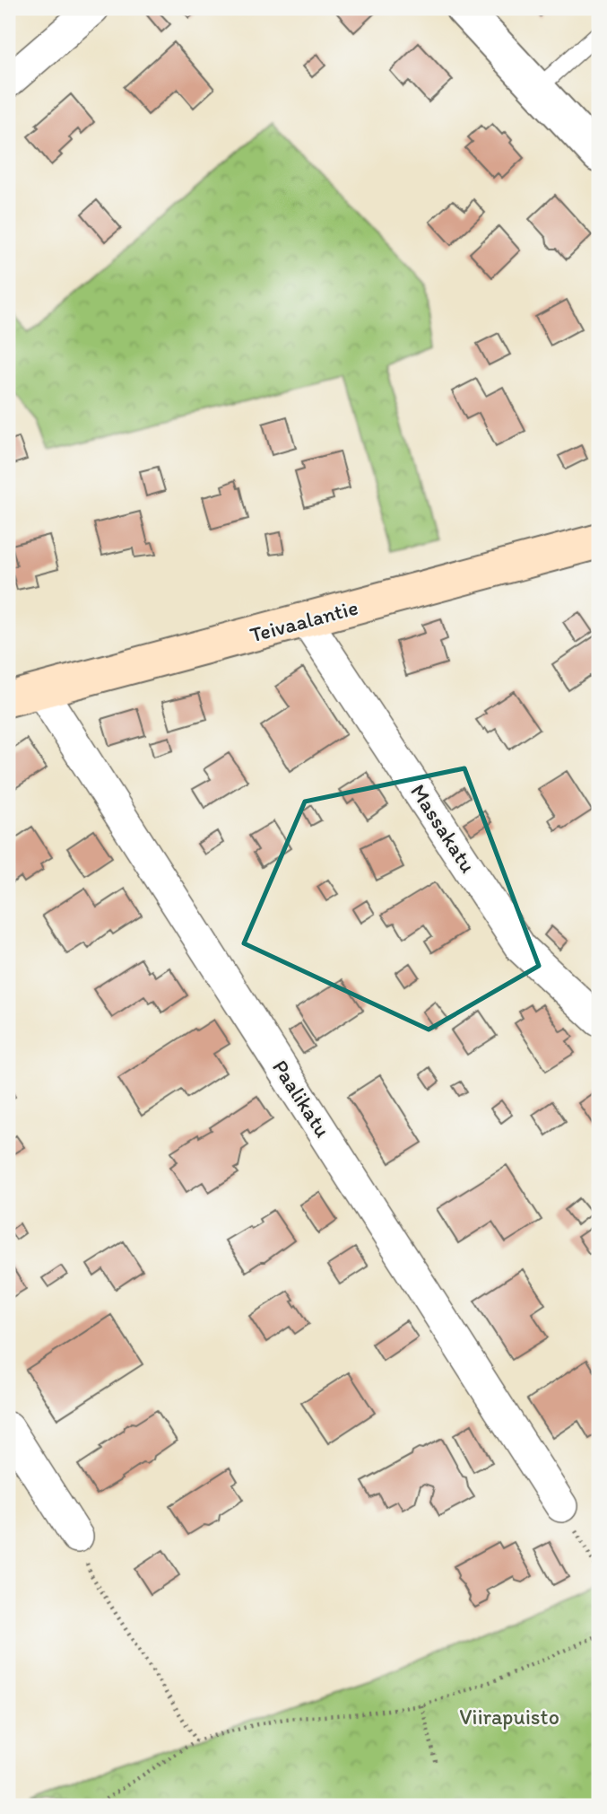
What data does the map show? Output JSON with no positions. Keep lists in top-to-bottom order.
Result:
{
  "streets": {
    "main road": ["Teivaalantie"],
    "street": ["Massakatu", "Paalikatu"]
  },
  "crossings": [
    ["Teivaalantie", "Massakatu"],
    ["Teivaalantie", "Paalikatu"]
  ],
  "parks": ["Viirapuisto"]
}
